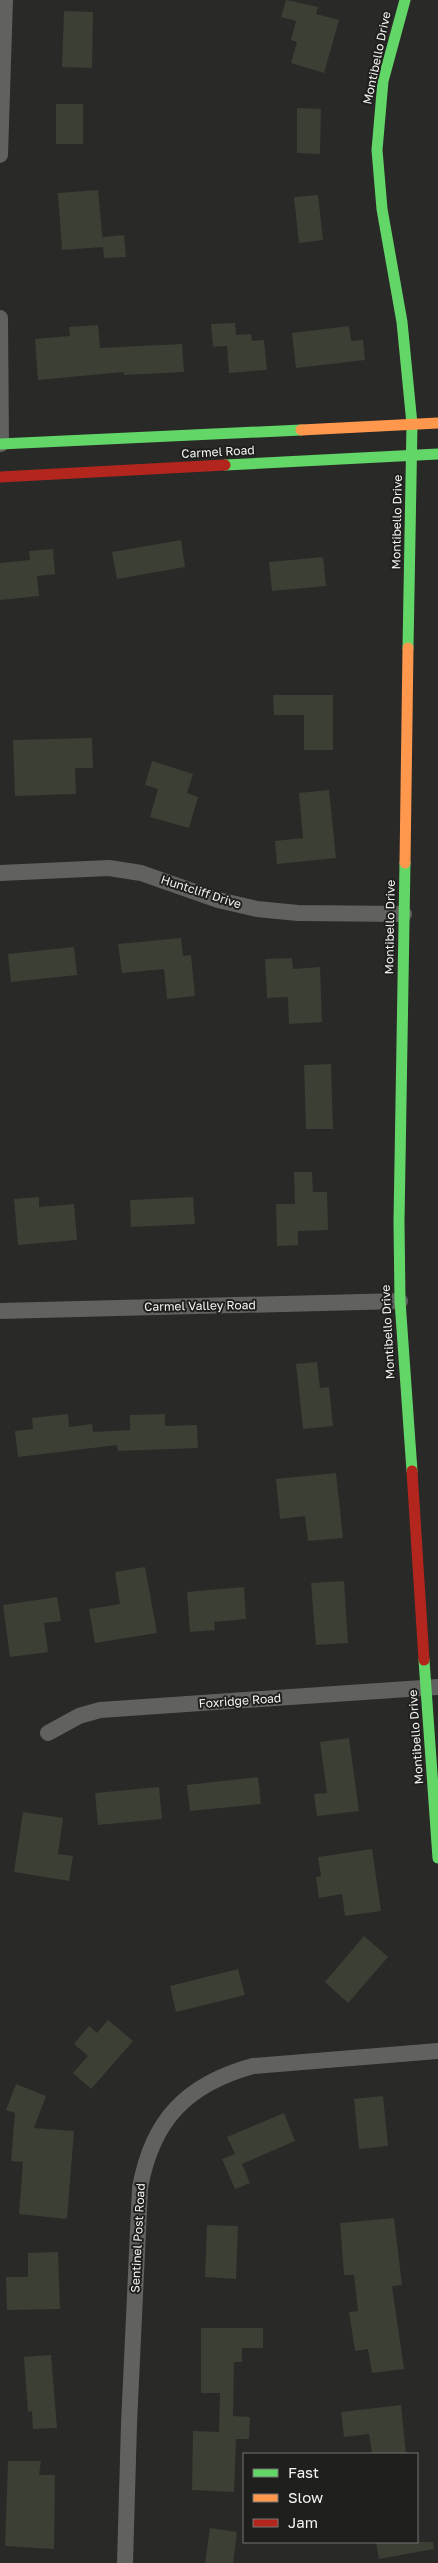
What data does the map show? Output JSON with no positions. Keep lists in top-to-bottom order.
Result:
{
  "streets": {
    "street": [
      "Montibello Drive",
      "Carmel Road",
      "Huntcliff Drive",
      "Carmel Valley Road",
      "Foxridge Road",
      "Sentinel Post Road"
    ]
  },
  "crossings": [
    ["Montibello Drive", "Carmel Road"],
    ["Montibello Drive", "Huntcliff Drive"],
    ["Montibello Drive", "Carmel Valley Road"],
    ["Montibello Drive", "Foxridge Road"]
  ],
  "legend": ["Fast", "Slow", "Jam"]
}
